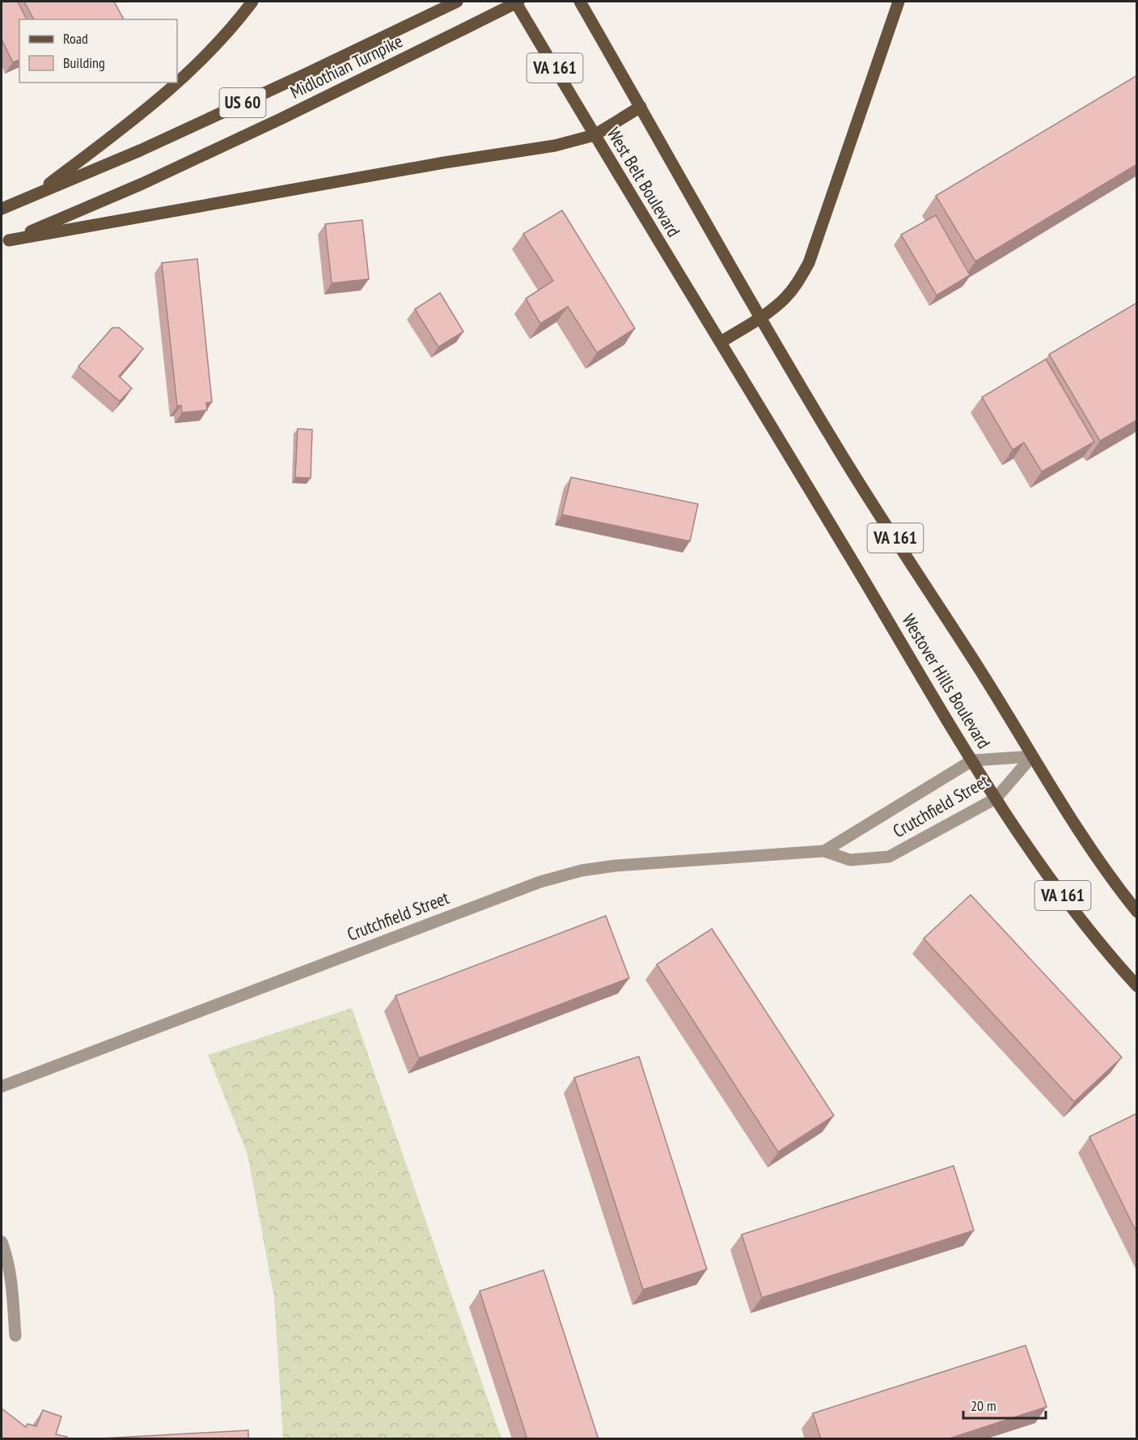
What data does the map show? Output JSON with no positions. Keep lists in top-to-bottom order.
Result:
{
  "streets": {
    "main road": [
      "Midlothian Turnpike",
      "VA 161",
      "US 60",
      "West Belt Boulevard",
      "Westover Hills Boulevard"
    ],
    "street": ["Crutchfield Street"]
  },
  "crossings": [
    ["Midlothian Turnpike", "West Belt Boulevard"],
    ["West Belt Boulevard", "Westover Hills Boulevard"],
    ["Westover Hills Boulevard", "Crutchfield Street"]
  ],
  "legend": ["Road", "Building"],
  "scale_bar": "20 m"
}
